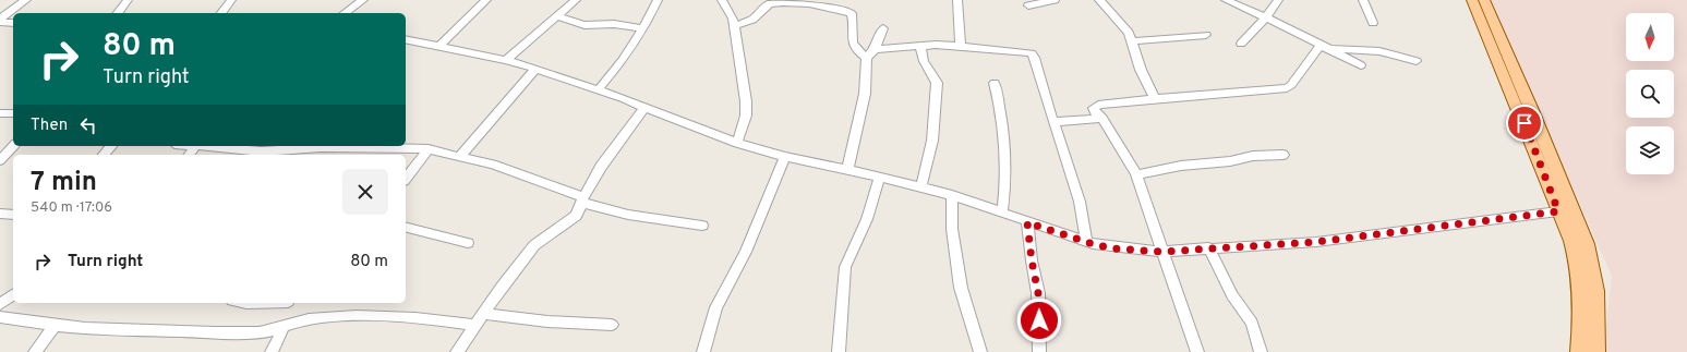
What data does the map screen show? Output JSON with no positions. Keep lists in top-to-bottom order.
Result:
{
  "north": "bottom",
  "page": {
    "turn": ["80 m", "Turn right"],
    "then": "Then",
    "heading": ["7 min", "540 m · 17:06"],
    "list": [
      {
        "name": "Turn right",
        "value": "80 m"
      }
    ]
  }
}
